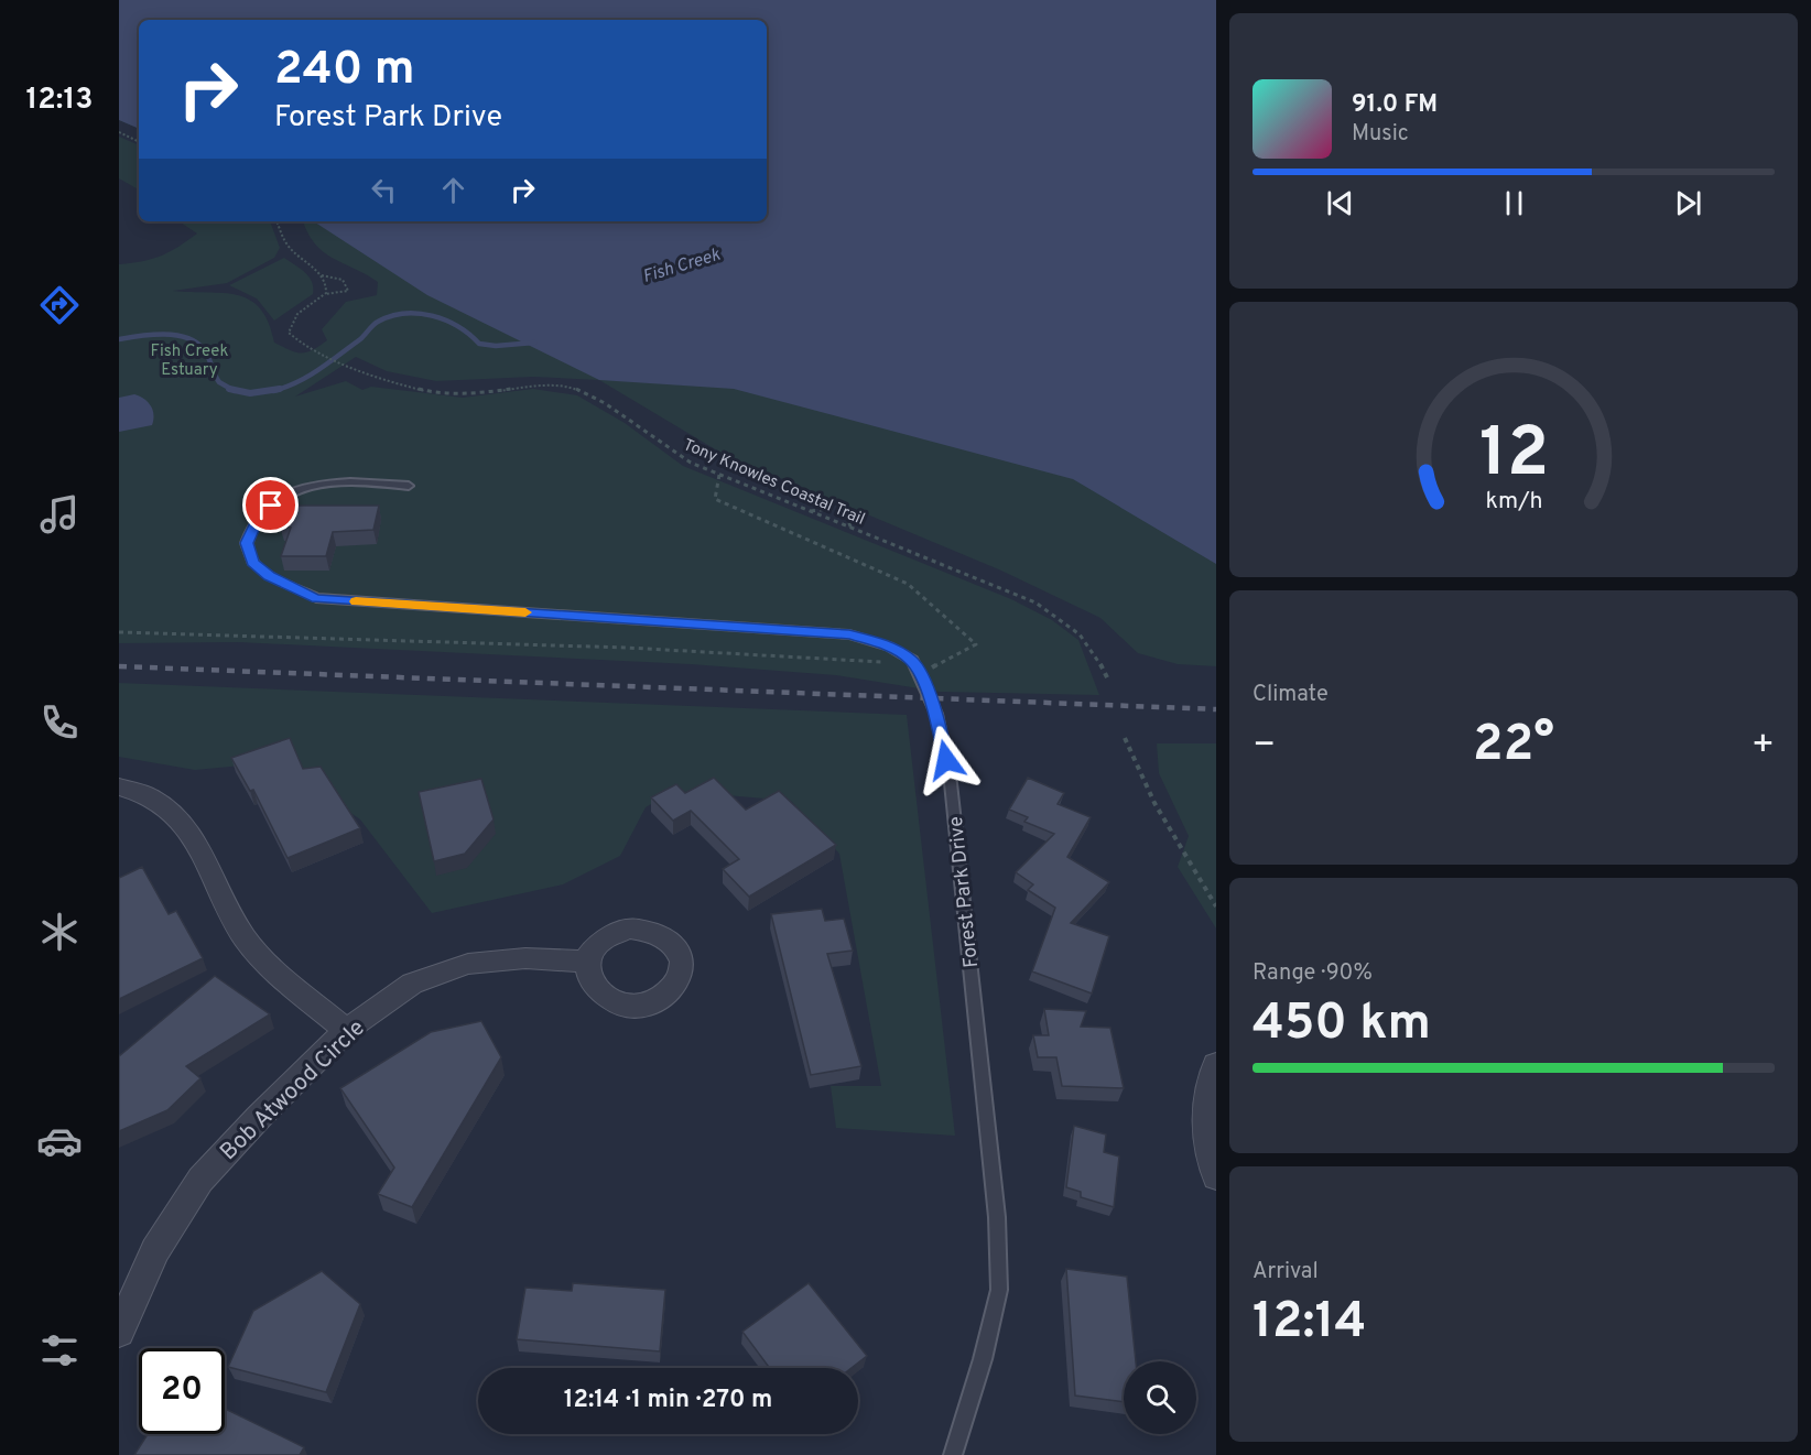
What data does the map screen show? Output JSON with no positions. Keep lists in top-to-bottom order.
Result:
{
  "streets": {
    "street": ["Bob Atwood Circle"],
    "lane": ["Forest Park Drive"],
    "path": ["Tony Knowles Coastal Trail"]
  },
  "water": ["Fish Creek"],
  "parks": ["Fish Creek Estuary"],
  "page": {
    "tabs": "12:13",
    "turn": ["240 m", "Forest Park Drive"],
    "song": ["91.0 FM", "Music"],
    "tile": [
      "Climate",
      ["Range · 90%", "450 km"],
      ["Arrival", "12:14"]
    ],
    "heat": ["−", "22°", "+"],
    "limit": "20",
    "trip": "12:14 · 1 min · 270 m",
    "gauge": ["12", "km/h"]
  }
}
